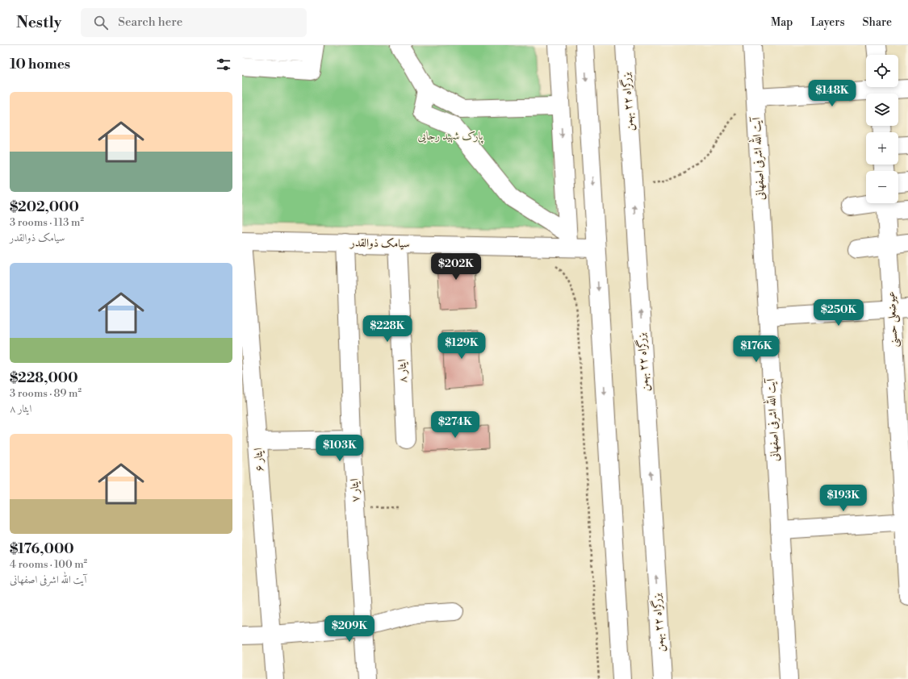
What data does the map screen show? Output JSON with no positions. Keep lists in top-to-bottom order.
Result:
{
  "streets": {
    "main road": [
      "بزرگراه ۲۲ بهمن",
      "آیت الله اشرفی اصفهانی",
      "سیامک ذوالقدر",
      "عیوضعلی حسنی",
      "ایثار ۸",
      "ایثار ۶",
      "ایثار ۷"
    ]
  },
  "crossings": [
    ["سیامک ذوالقدر", "ایثار ۸"],
    ["سیامک ذوالقدر", "ایثار ۶"],
    ["سیامک ذوالقدر", "ایثار ۷"]
  ],
  "parks": ["پارک شهید رجایی"],
  "page": {
    "header": "Nestly",
    "search": "Search here",
    "nav": ["Map", "Layers", "Share"],
    "heading": "10 homes",
    "map_buttons": ["+", "−"],
    "price": [
      "$148K",
      "$202K",
      "$250K",
      "$228K",
      "$129K",
      "$176K",
      "$274K",
      "$103K",
      "$193K",
      "$209K"
    ],
    "list": [
      {
        "name": "$202,000",
        "note": "3 rooms · 113 m² · سیامک ذوالقدر"
      },
      {
        "name": "$228,000",
        "note": "3 rooms · 89 m² · ایثار ۸"
      },
      {
        "name": "$176,000",
        "note": "4 rooms · 100 m² · آیت الله اشرفی اصفهانی"
      }
    ]
  }
}
